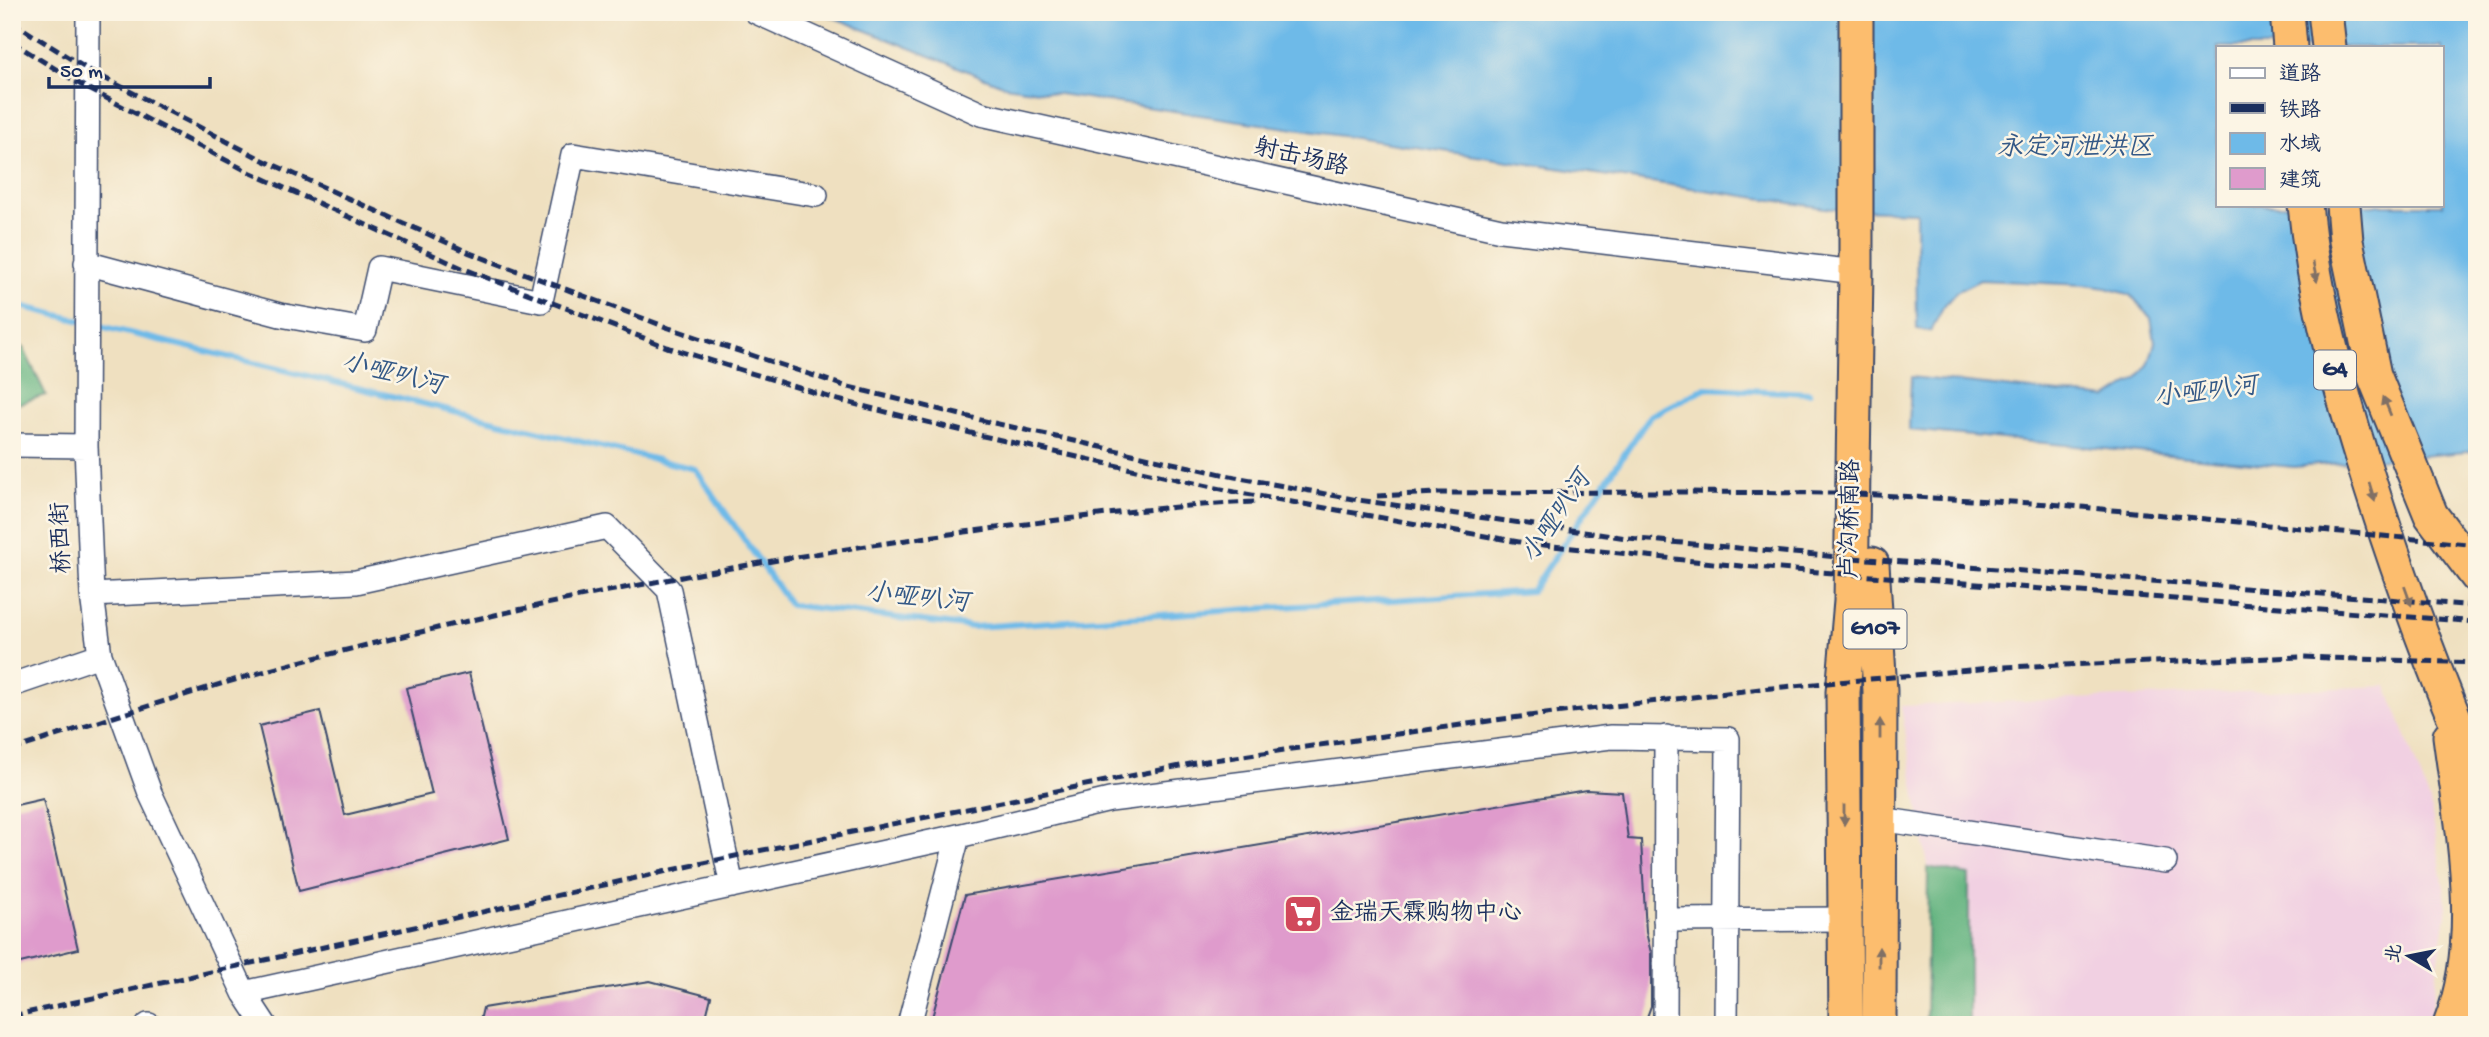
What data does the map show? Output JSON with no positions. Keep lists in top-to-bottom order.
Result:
{
  "streets": {
    "highway": ["G4", "卢沟桥南路", "G107"],
    "street": ["射击场路", "桥西街"]
  },
  "crossings": [
    ["射击场路", "卢沟桥南路"]
  ],
  "water": ["永定河泄洪区", "小哑叭河"],
  "places": {
    "supermarket": ["金瑞天霖购物中心"]
  },
  "legend": [
    "道路",
    "铁路",
    "水域",
    "建筑"
  ],
  "scale_bar": "50 m",
  "north": "left"
}
